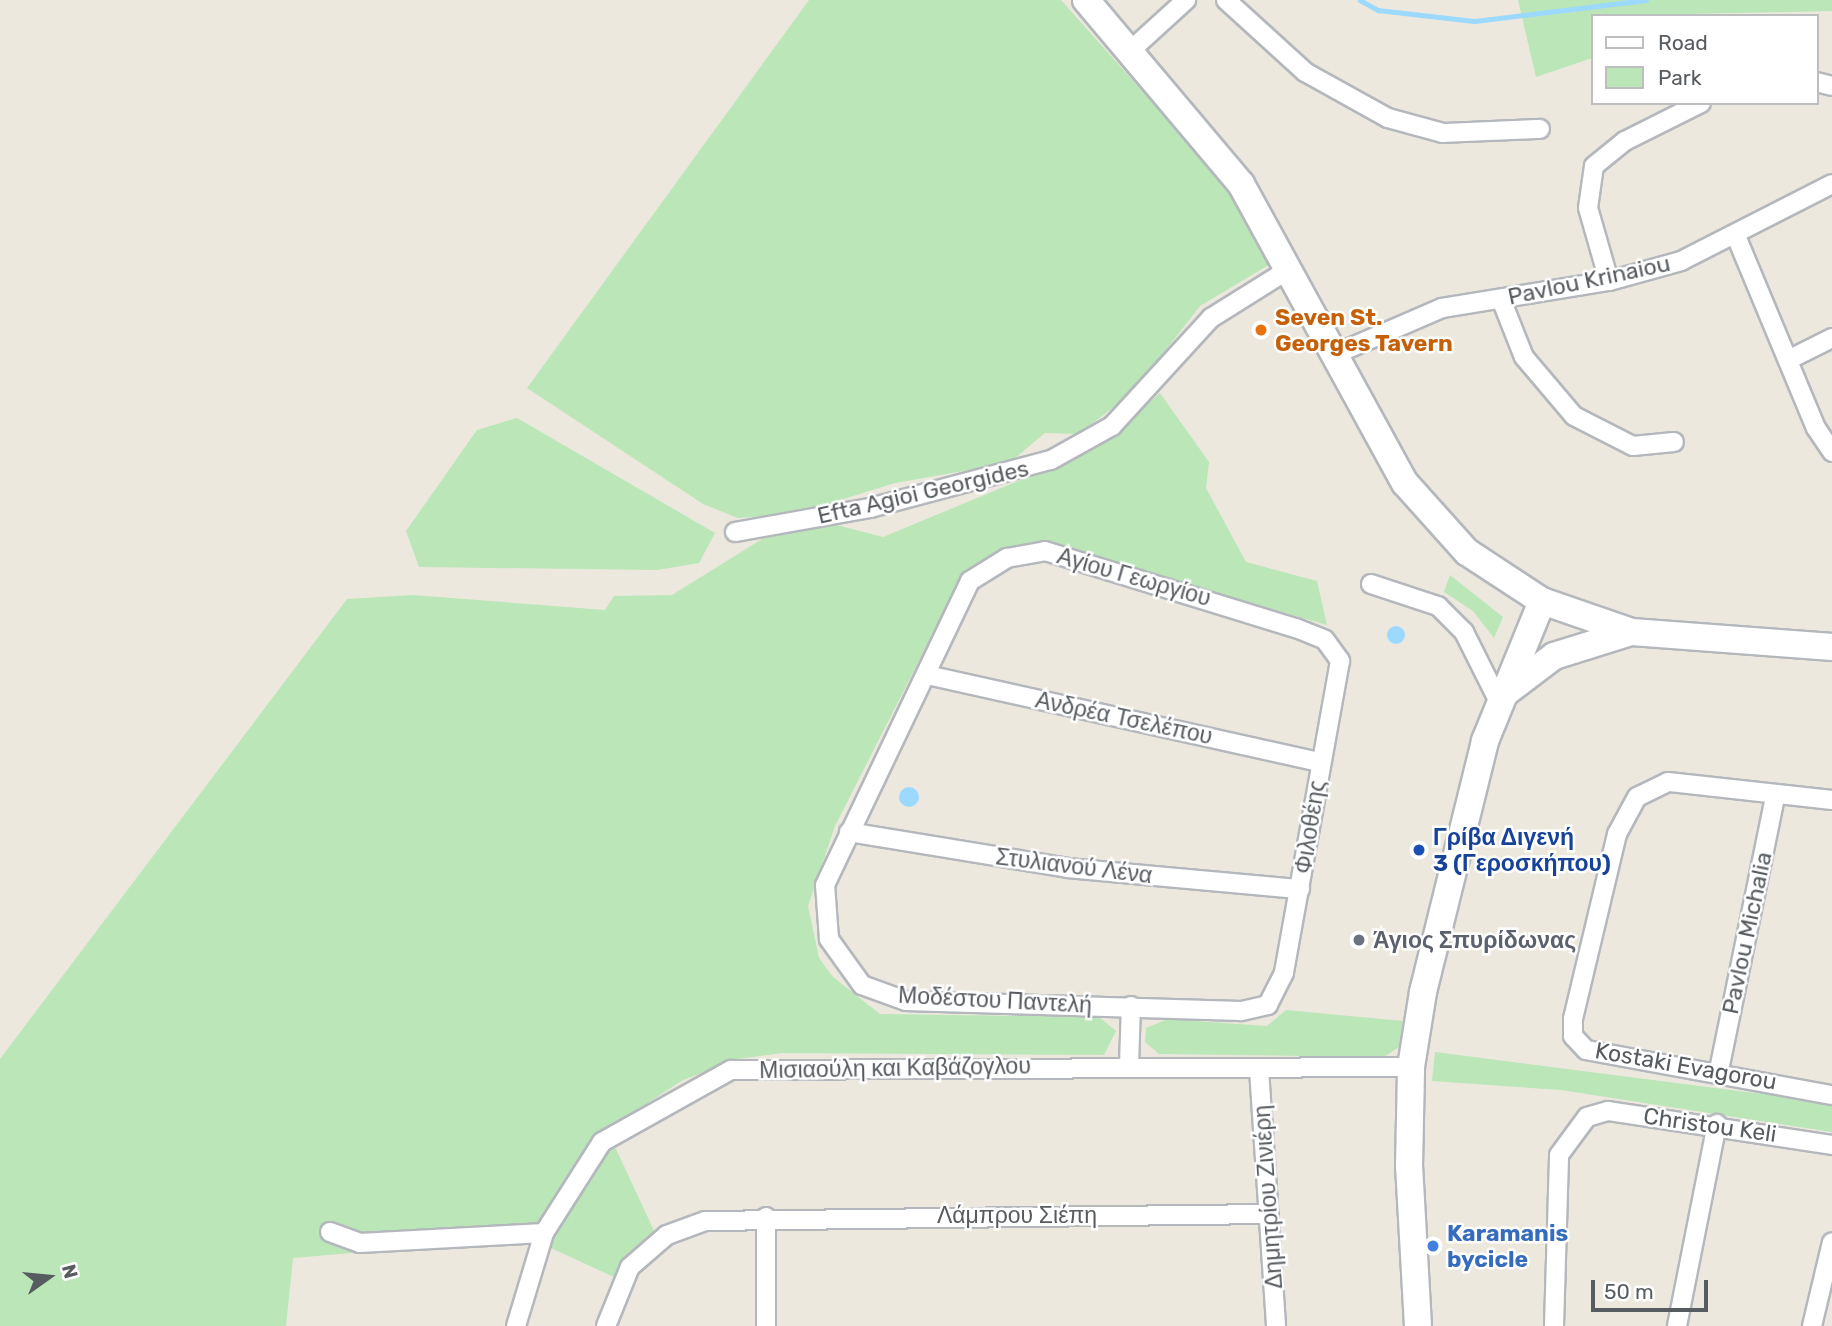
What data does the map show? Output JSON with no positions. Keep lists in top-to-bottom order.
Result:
{
  "streets": {
    "street": [
      "Pavlou Krinaiou",
      "Efta Agioi Georgides",
      "Αγίου Γεωργίου",
      "Ανδρέα Τσελέπου",
      "Φιλοθέης",
      "Στυλιανού Λένα",
      "Pavlou Michalia",
      "Μοδέστου Παντελή",
      "Kostaki Evagorou",
      "Μισιαούλη και Καβάζογλου",
      "Christou Keli",
      "Δημητρίου Ζινιέρη",
      "Λάμπρου Σιέπη"
    ]
  },
  "crossings": [
    ["Αγίου Γεωργίου", "Ανδρέα Τσελέπου"],
    ["Αγίου Γεωργίου", "Φιλοθέης"],
    ["Αγίου Γεωργίου", "Στυλιανού Λένα"],
    ["Αγίου Γεωργίου", "Μοδέστου Παντελή"],
    ["Ανδρέα Τσελέπου", "Φιλοθέης"],
    ["Φιλοθέης", "Στυλιανού Λένα"],
    ["Φιλοθέης", "Μοδέστου Παντελή"],
    ["Στυλιανού Λένα", "Μοδέστου Παντελή"],
    ["Pavlou Michalia", "Kostaki Evagorou"],
    ["Μισιαούλη και Καβάζογλου", "Δημητρίου Ζινιέρη"],
    ["Δημητρίου Ζινιέρη", "Λάμπρου Σιέπη"]
  ],
  "places": [
    "Seven St. Georges Tavern",
    "Γρίβα Διγενή 3 (Γεροσκήπου)",
    "Άγιος Σπυρίδωνας",
    "Karamanis bycicle"
  ],
  "legend": ["Road", "Park"],
  "scale_bar": "50 m",
  "north": "right"
}
